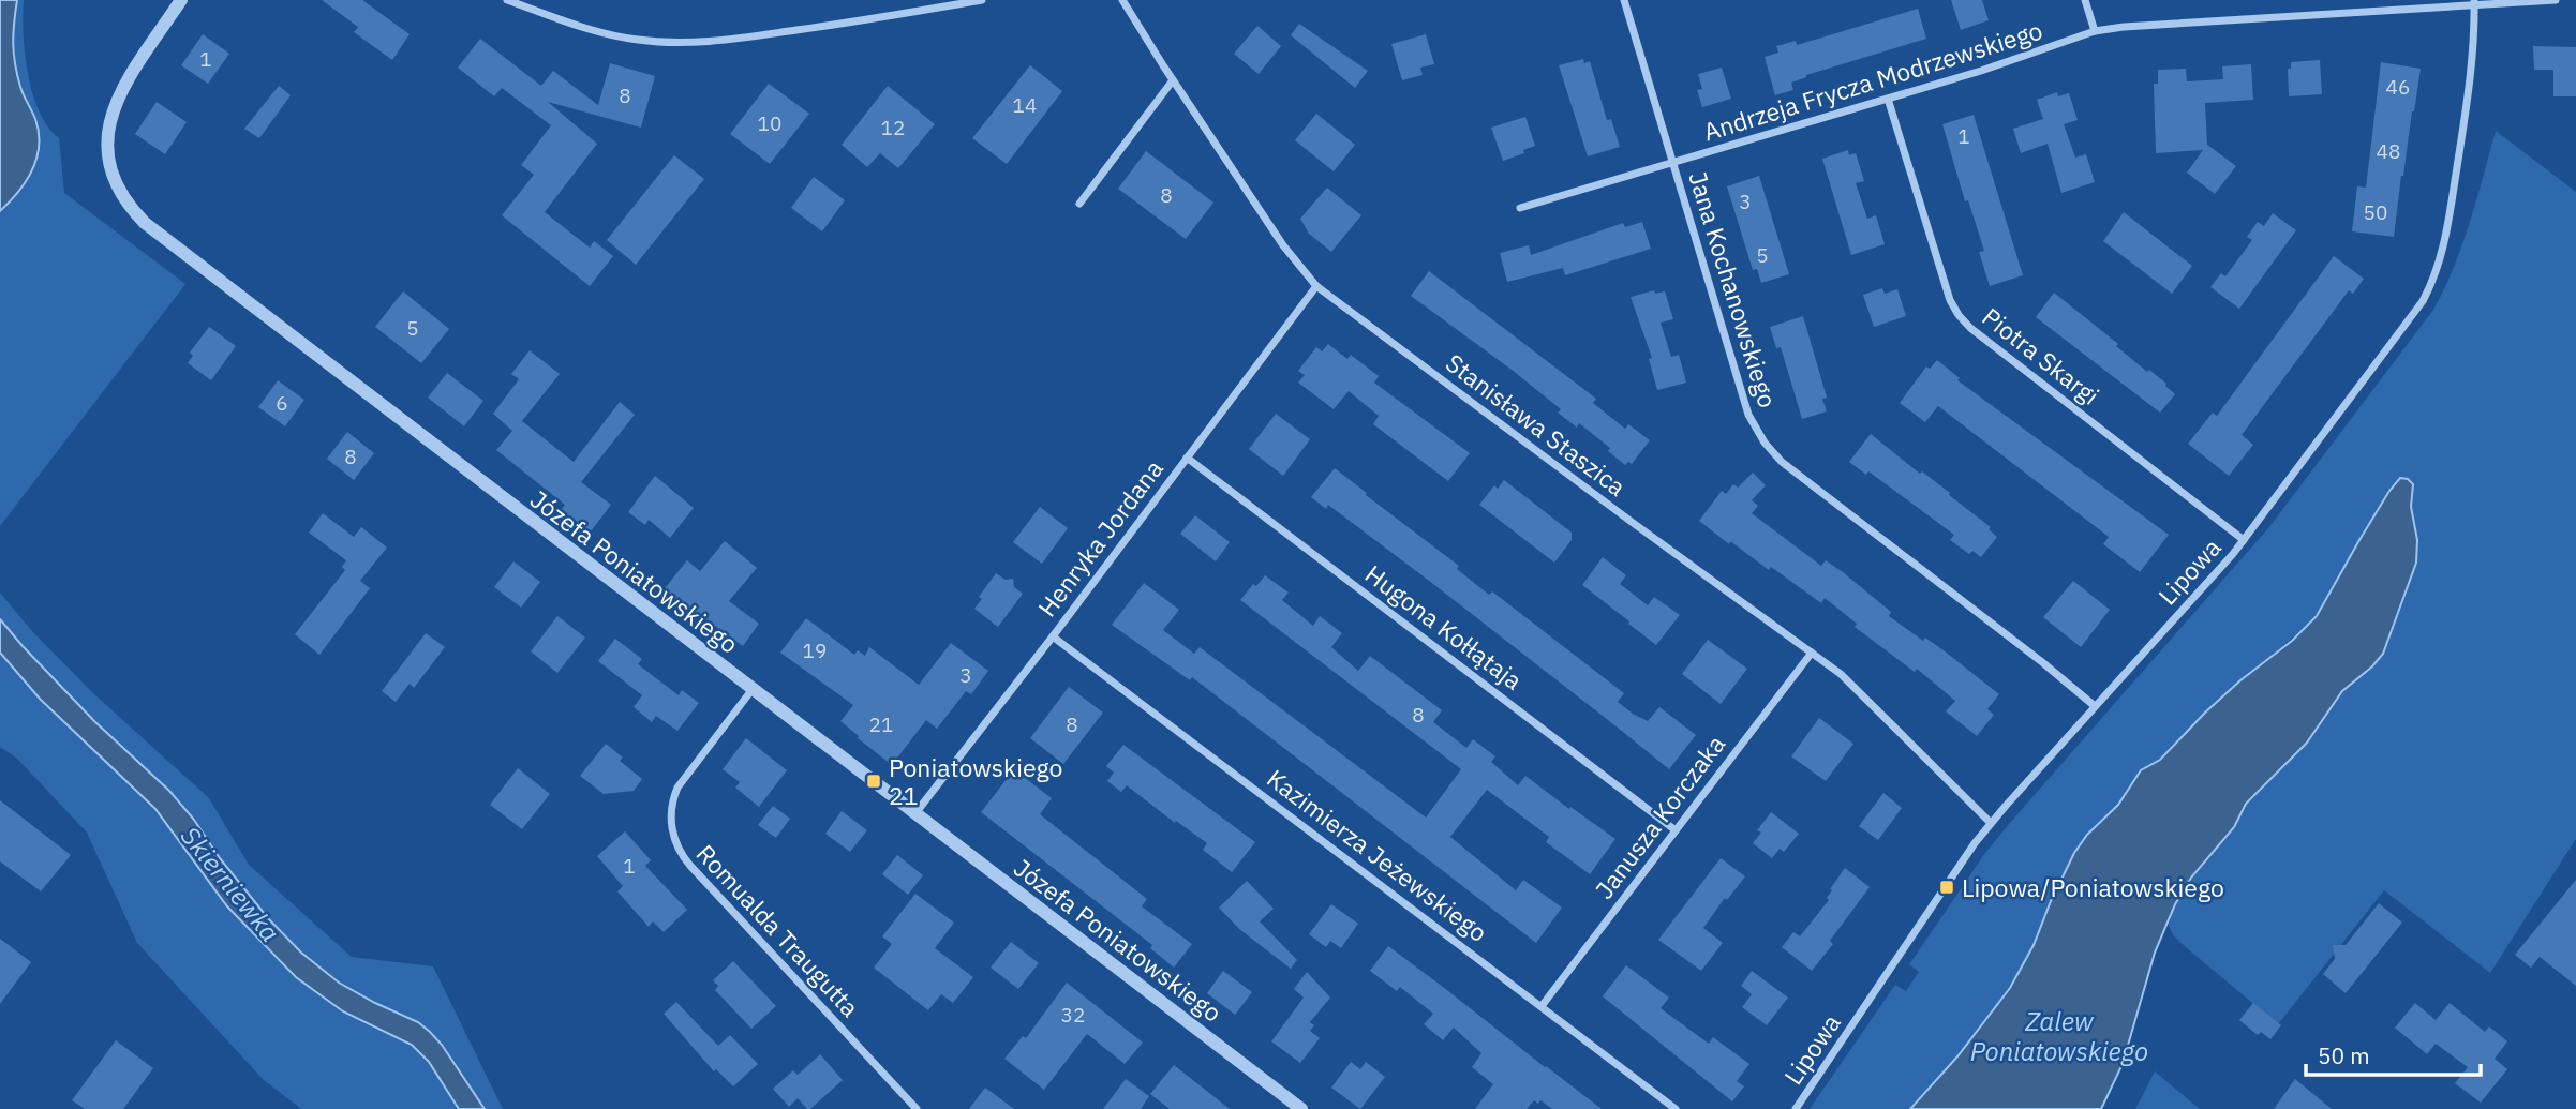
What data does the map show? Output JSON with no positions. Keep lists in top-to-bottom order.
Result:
{
  "streets": {
    "street": [
      "Andrzeja Frycza Modrzewskiego",
      "Jana Kochanowskiego",
      "Piotra Skargi",
      "Stanisława Staszica",
      "Henryka Jordana",
      "Józefa Poniatowskiego",
      "Lipowa",
      "Hugona Kołłątaja",
      "Janusza Korczaka",
      "Kazimierza Jeżewskiego",
      "Romualda Traugutta"
    ]
  },
  "crossings": [
    ["Andrzeja Frycza Modrzewskiego", "Jana Kochanowskiego"],
    ["Andrzeja Frycza Modrzewskiego", "Piotra Skargi"],
    ["Andrzeja Frycza Modrzewskiego", "Lipowa"],
    ["Jana Kochanowskiego", "Lipowa"],
    ["Piotra Skargi", "Lipowa"],
    ["Stanisława Staszica", "Henryka Jordana"],
    ["Stanisława Staszica", "Lipowa"],
    ["Stanisława Staszica", "Janusza Korczaka"],
    ["Henryka Jordana", "Józefa Poniatowskiego"],
    ["Henryka Jordana", "Hugona Kołłątaja"],
    ["Henryka Jordana", "Kazimierza Jeżewskiego"],
    ["Józefa Poniatowskiego", "Romualda Traugutta"],
    ["Hugona Kołłątaja", "Janusza Korczaka"],
    ["Janusza Korczaka", "Kazimierza Jeżewskiego"]
  ],
  "water": ["Skierniewka", "Zalew Poniatowskiego"],
  "places": {
    "transit": ["Poniatowskiego 21", "Lipowa/Poniatowskiego"]
  },
  "house_numbers": [
    "1",
    "46",
    "8",
    "14",
    "10",
    "12",
    "1",
    "48",
    "8",
    "3",
    "50",
    "5",
    "5",
    "6",
    "8",
    "19",
    "3",
    "8",
    "21",
    "8",
    "1",
    "32"
  ],
  "scale_bar": "50 m"
}
